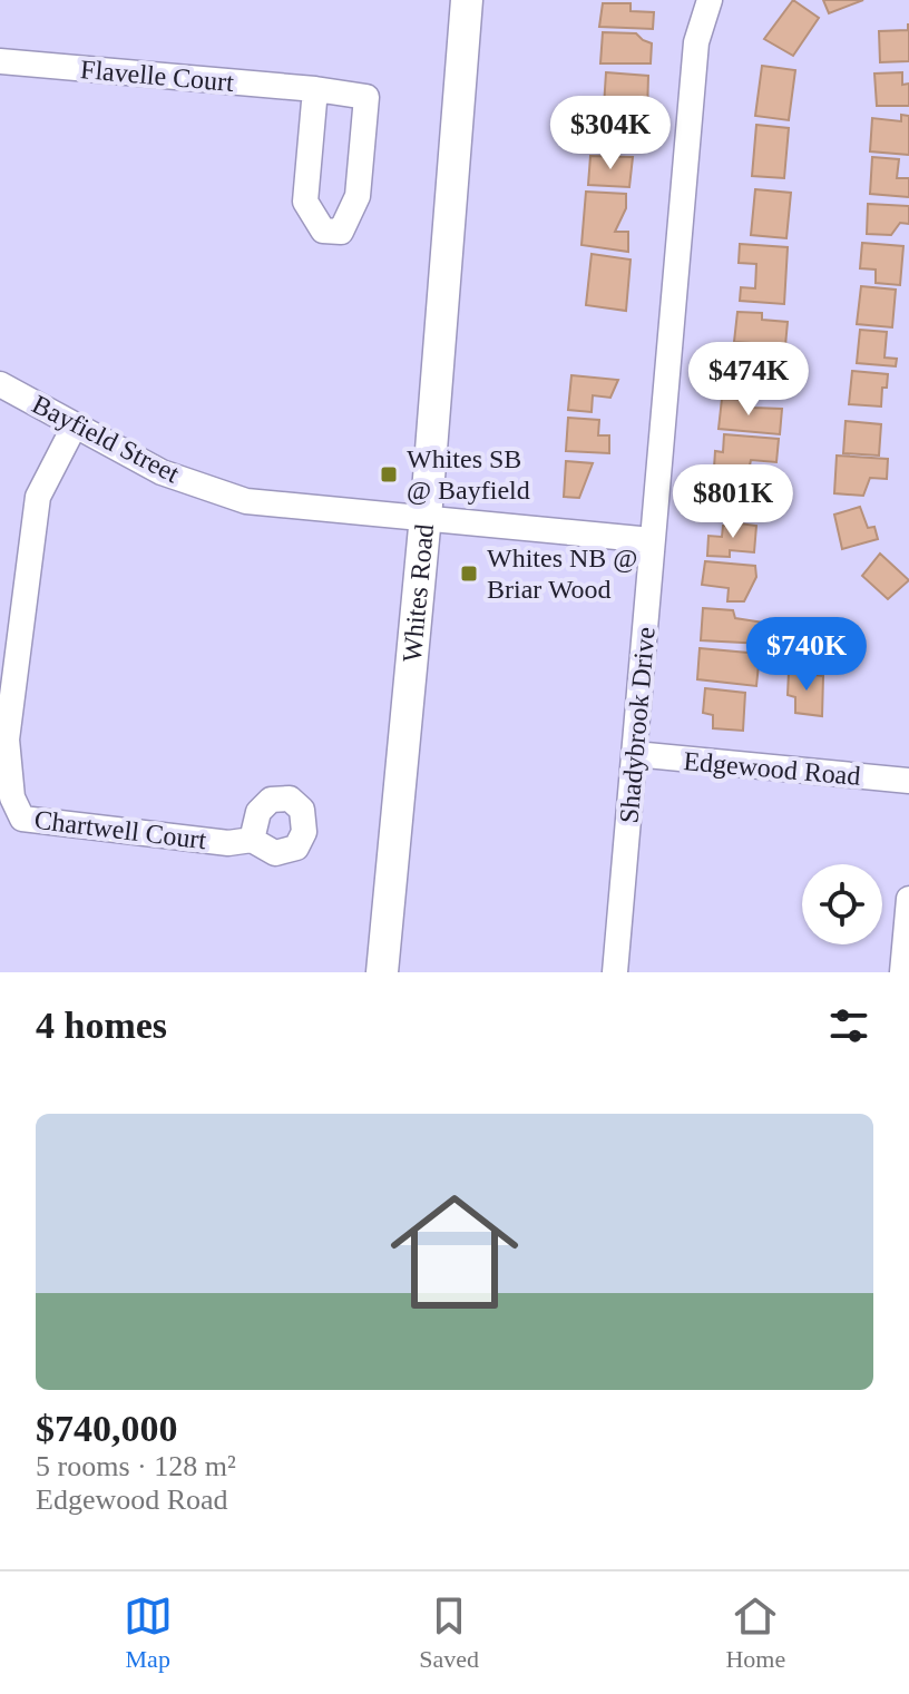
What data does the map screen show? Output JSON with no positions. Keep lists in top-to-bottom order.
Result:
{
  "streets": {
    "main road": ["Whites Road"],
    "street": [
      "Flavelle Court",
      "Bayfield Street",
      "Shadybrook Drive",
      "Edgewood Road",
      "Chartwell Court"
    ]
  },
  "crossings": [
    ["Bayfield Street", "Whites Road"],
    ["Bayfield Street", "Shadybrook Drive"],
    ["Bayfield Street", "Chartwell Court"],
    ["Shadybrook Drive", "Edgewood Road"]
  ],
  "places": {
    "transit": ["Whites SB @ Bayfield", "Whites NB @ Briar Wood"]
  },
  "page": {
    "price": [
      "$304K",
      "$474K",
      "$801K",
      "$740K"
    ],
    "heading": "4 homes",
    "list": [
      {
        "name": "$740,000",
        "note": "5 rooms · 128 m² · Edgewood Road"
      }
    ],
    "tabs": ["Map", "Saved", "Home"]
  }
}
